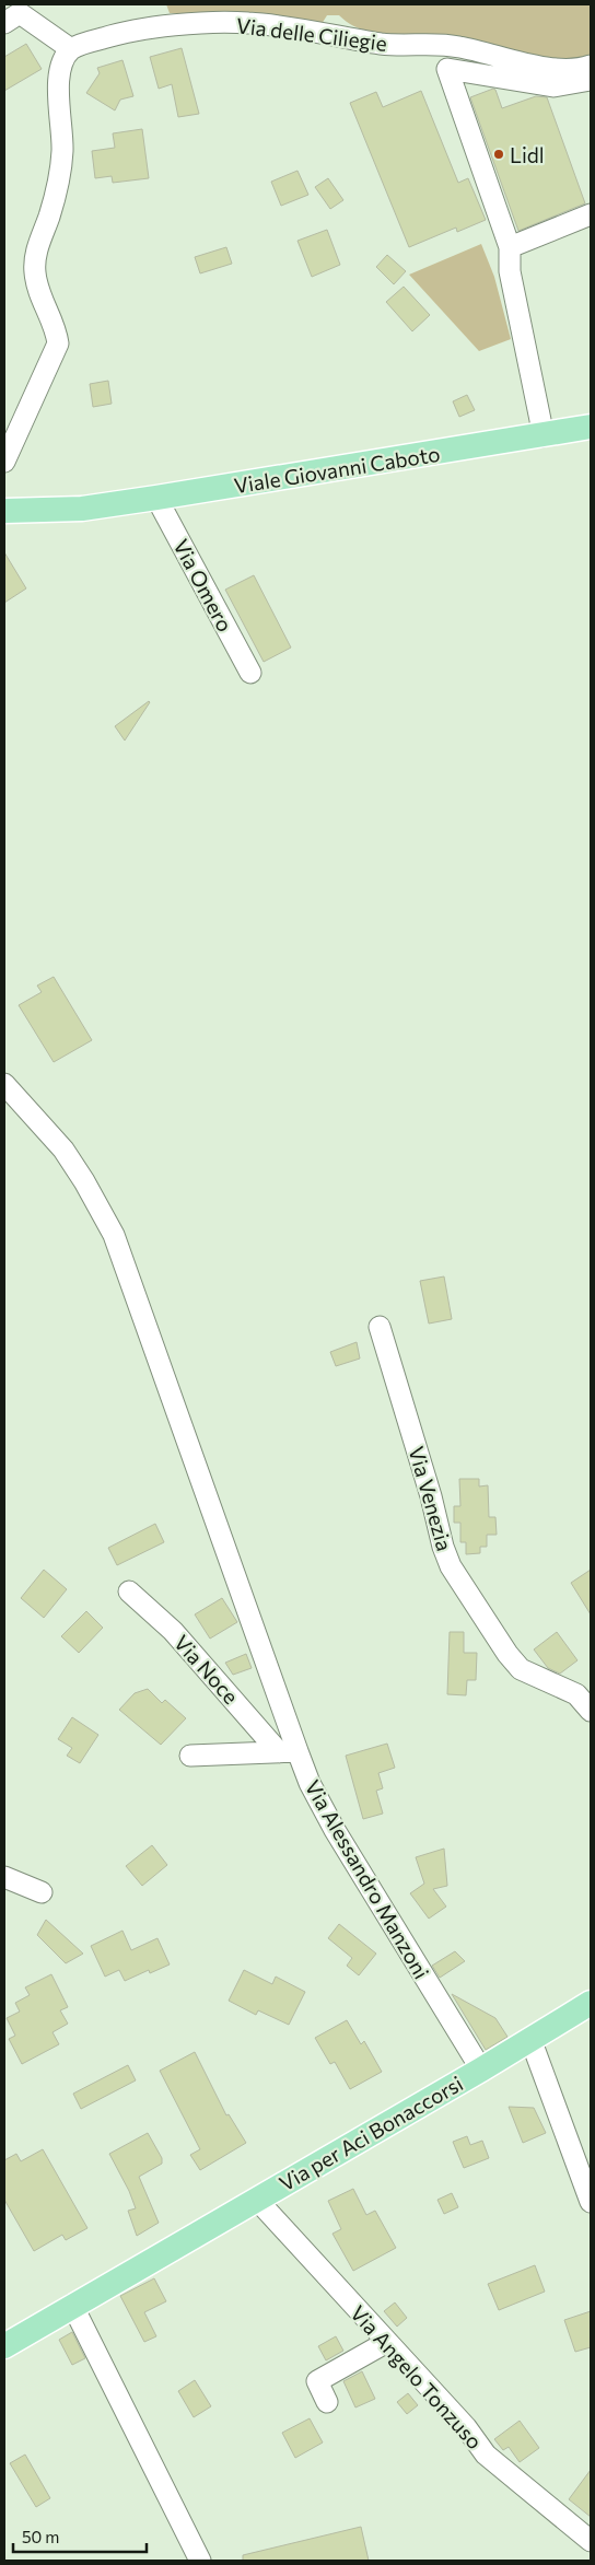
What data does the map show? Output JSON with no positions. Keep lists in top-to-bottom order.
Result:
{
  "streets": {
    "main road": ["Viale Giovanni Caboto", "Via per Aci Bonaccorsi"],
    "street": [
      "Via delle Ciliegie",
      "Via Omero",
      "Via Venezia",
      "Via Noce",
      "Via Alessandro Manzoni",
      "Via Angelo Tonzuso"
    ]
  },
  "crossings": [
    ["Viale Giovanni Caboto", "Via Omero"],
    ["Via Noce", "Via Alessandro Manzoni"],
    ["Via Alessandro Manzoni", "Via per Aci Bonaccorsi"],
    ["Via per Aci Bonaccorsi", "Via Angelo Tonzuso"]
  ],
  "places": ["Lidl"],
  "scale_bar": "50 m"
}
